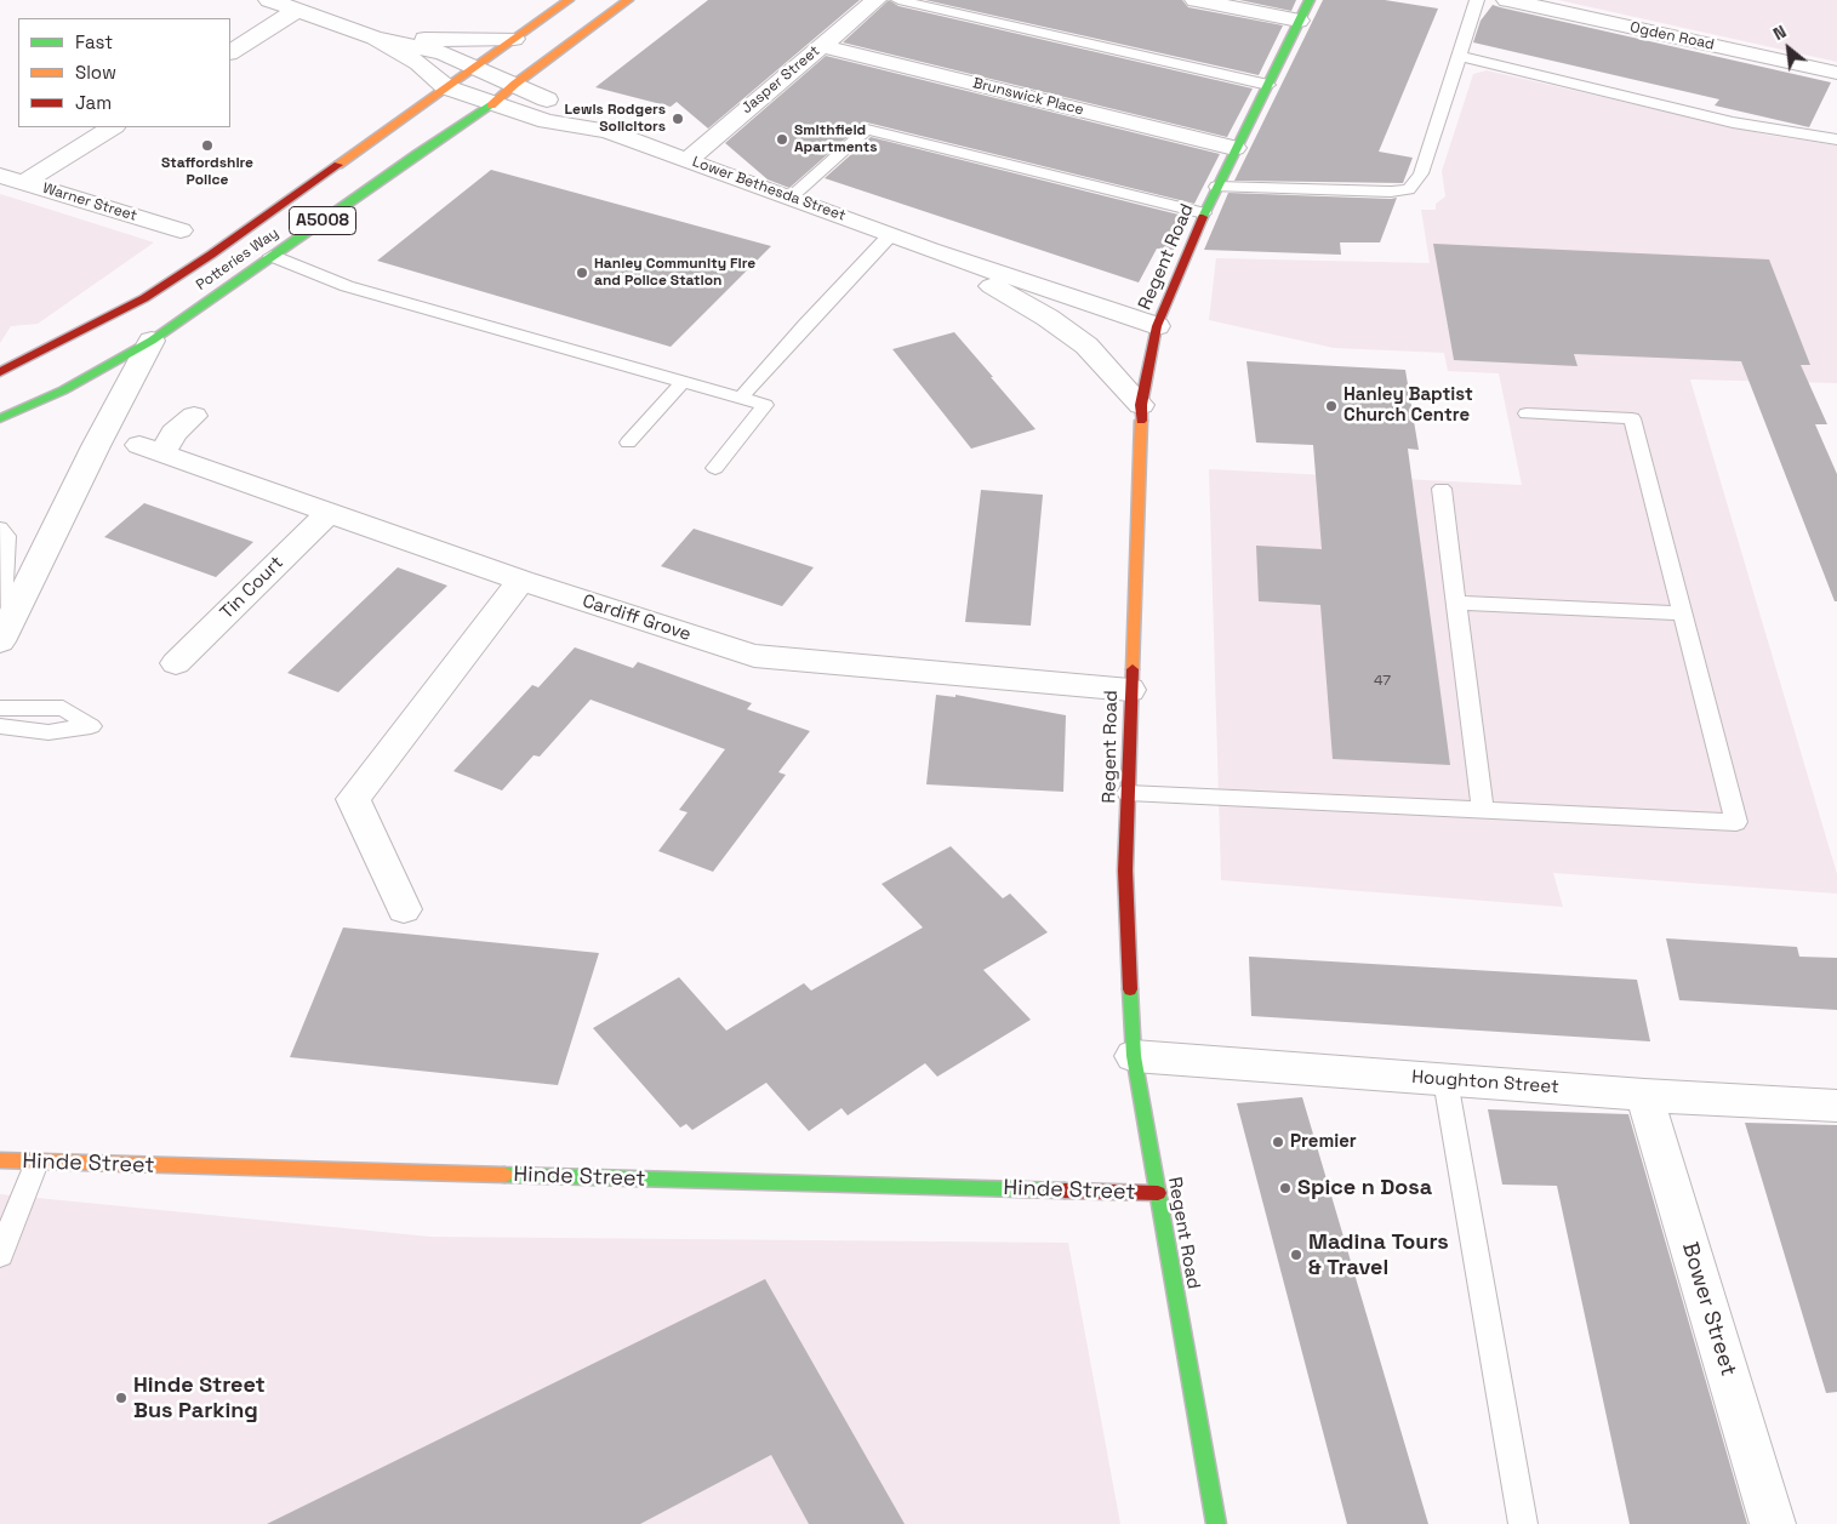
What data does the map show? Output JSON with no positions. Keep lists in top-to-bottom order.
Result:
{
  "streets": {
    "street": [
      "Ogden Road",
      "Jasper Street",
      "Brunswick Place",
      "Lower Bethesda Street",
      "Warner Street",
      "A5008",
      "Regent Road",
      "Potteries Way",
      "Tin Court",
      "Cardiff Grove",
      "Houghton Street",
      "Hinde Street",
      "Bower Street"
    ]
  },
  "crossings": [
    ["Jasper Street", "Brunswick Place"],
    ["Jasper Street", "Lower Bethesda Street"],
    ["Brunswick Place", "Regent Road"],
    ["Lower Bethesda Street", "Regent Road"],
    ["Lower Bethesda Street", "Potteries Way"],
    ["Regent Road", "Cardiff Grove"],
    ["Regent Road", "Houghton Street"],
    ["Regent Road", "Hinde Street"],
    ["Tin Court", "Cardiff Grove"],
    ["Houghton Street", "Bower Street"]
  ],
  "places": [
    "Lewis Rodgers Solicitors",
    "Smithfield Apartments",
    "Staffordshire Police",
    "Hanley Community Fire and Police Station",
    "Hanley Baptist Church Centre",
    "Premier",
    "Spice n Dosa",
    "Madina Tours & Travel",
    "Hinde Street Bus Parking"
  ],
  "house_numbers": ["47"],
  "legend": ["Fast", "Slow", "Jam"],
  "north": "top left"
}
